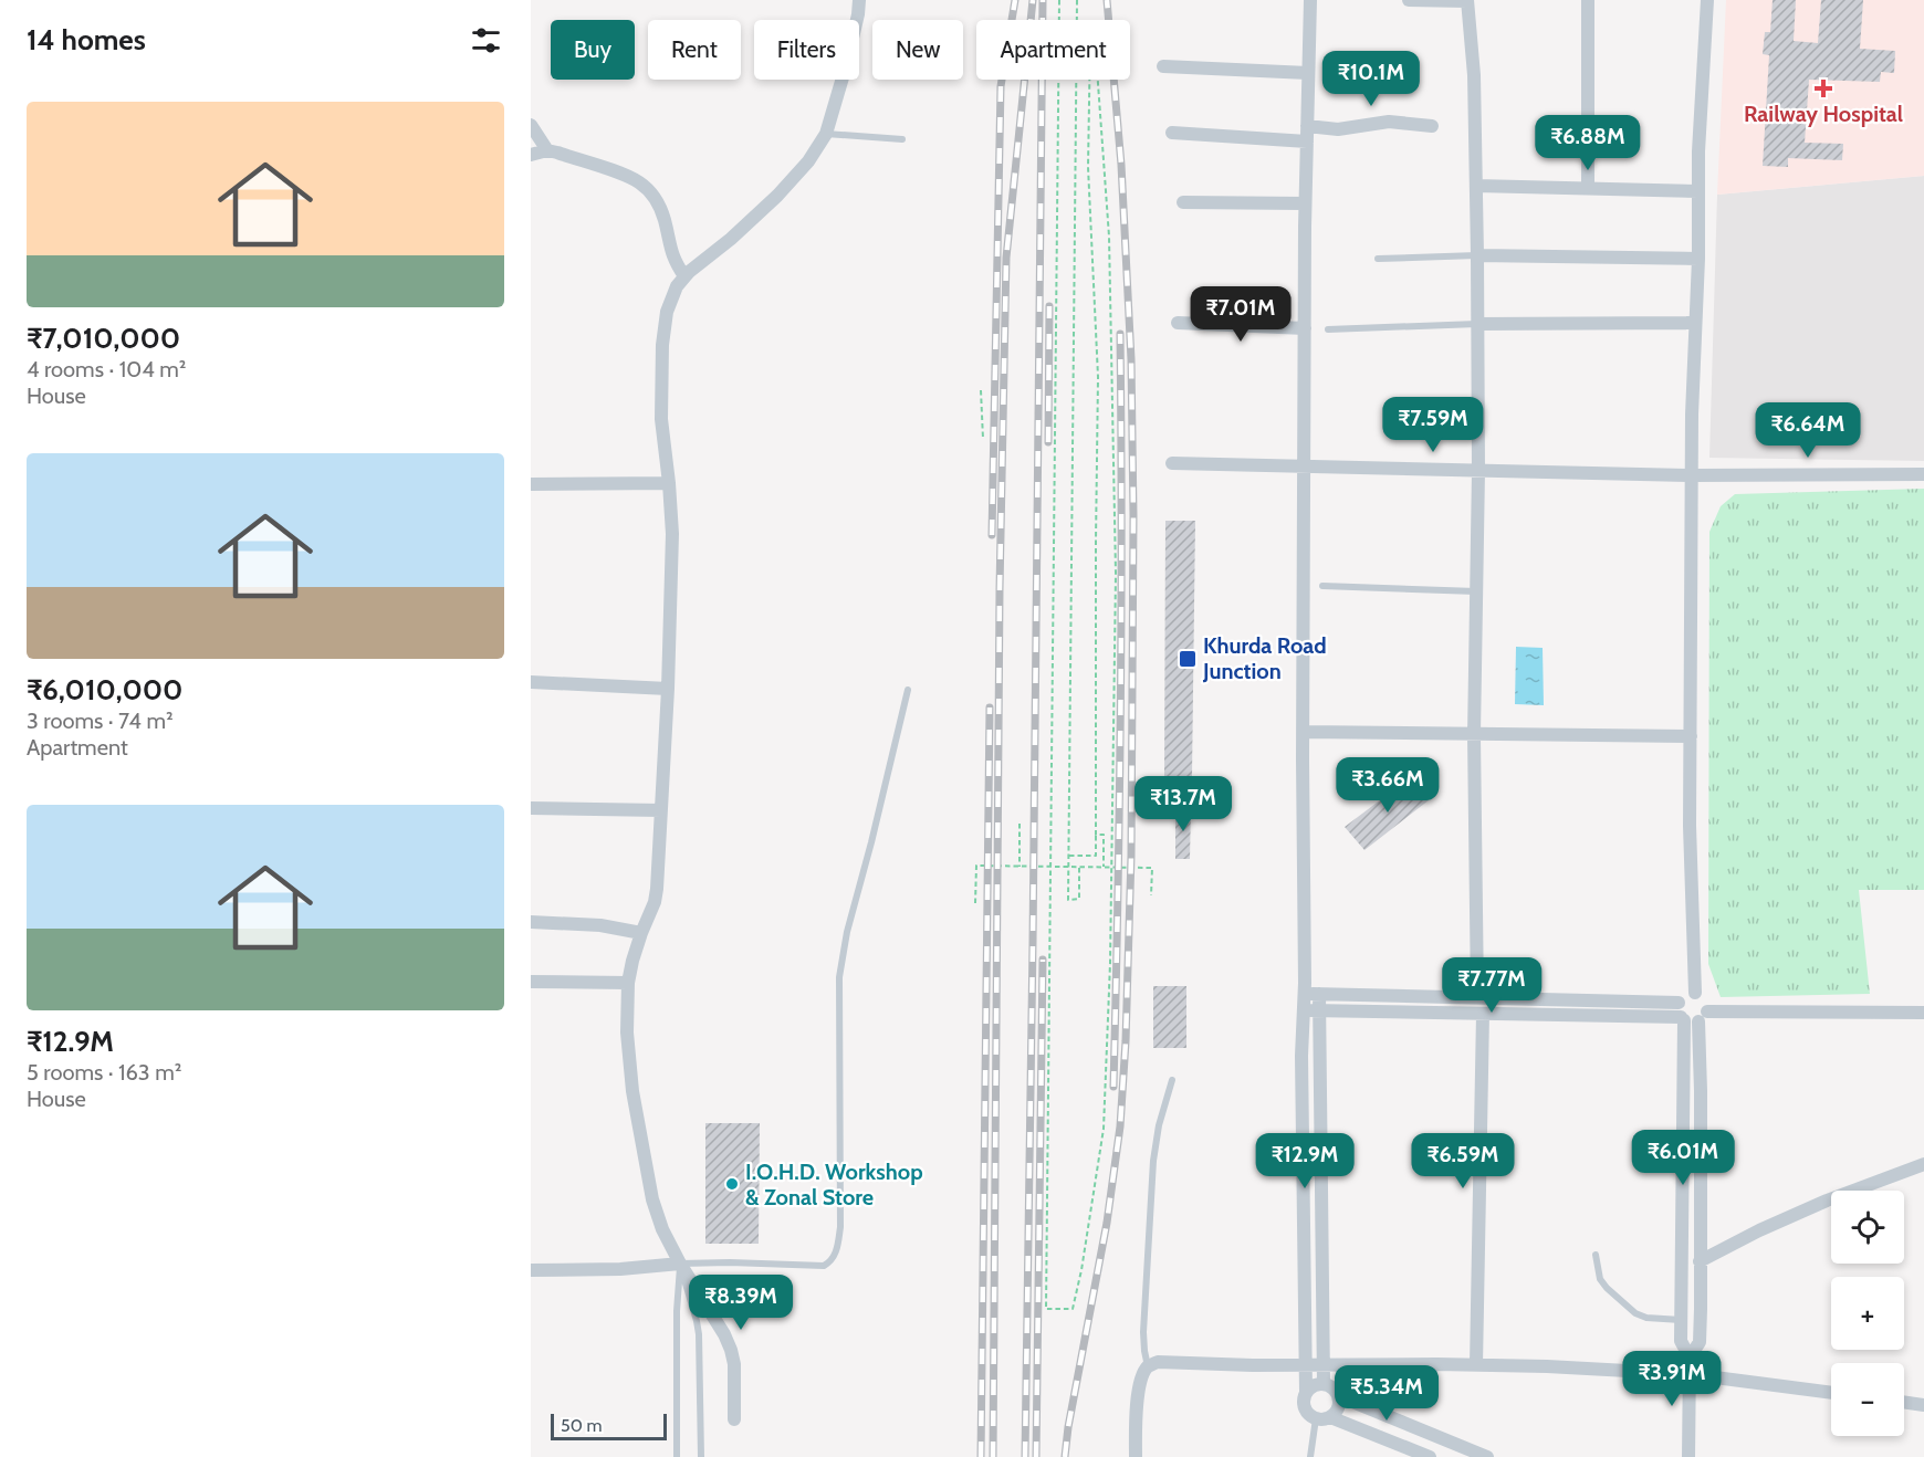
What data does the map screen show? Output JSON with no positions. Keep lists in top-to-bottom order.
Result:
{
  "places": {
    "health": ["Railway Hospital"],
    "transit": ["Khurda Road Junction"],
    "other": ["I.O.H.D. Workshop & Zonal Store"]
  },
  "scale_bar": "50 m",
  "page": {
    "heading": "14 homes",
    "chip": [
      "Buy",
      "Rent",
      "Filters",
      "New",
      "Apartment"
    ],
    "price": [
      "₹10.1M",
      "₹6.88M",
      "₹7.01M",
      "₹7.59M",
      "₹6.64M",
      "₹3.66M",
      "₹13.7M",
      "₹7.77M",
      "₹6.01M",
      "₹12.9M",
      "₹6.59M",
      "₹8.39M",
      "₹3.91M",
      "₹5.34M"
    ],
    "list": [
      {
        "name": "₹7,010,000",
        "note": "4 rooms · 104 m² · House"
      },
      {
        "name": "₹6,010,000",
        "note": "3 rooms · 74 m² · Apartment"
      },
      {
        "name": "₹12.9M",
        "note": "5 rooms · 163 m² · House"
      }
    ],
    "map_buttons": ["+", "−"],
    "scale": "50 m"
  }
}
